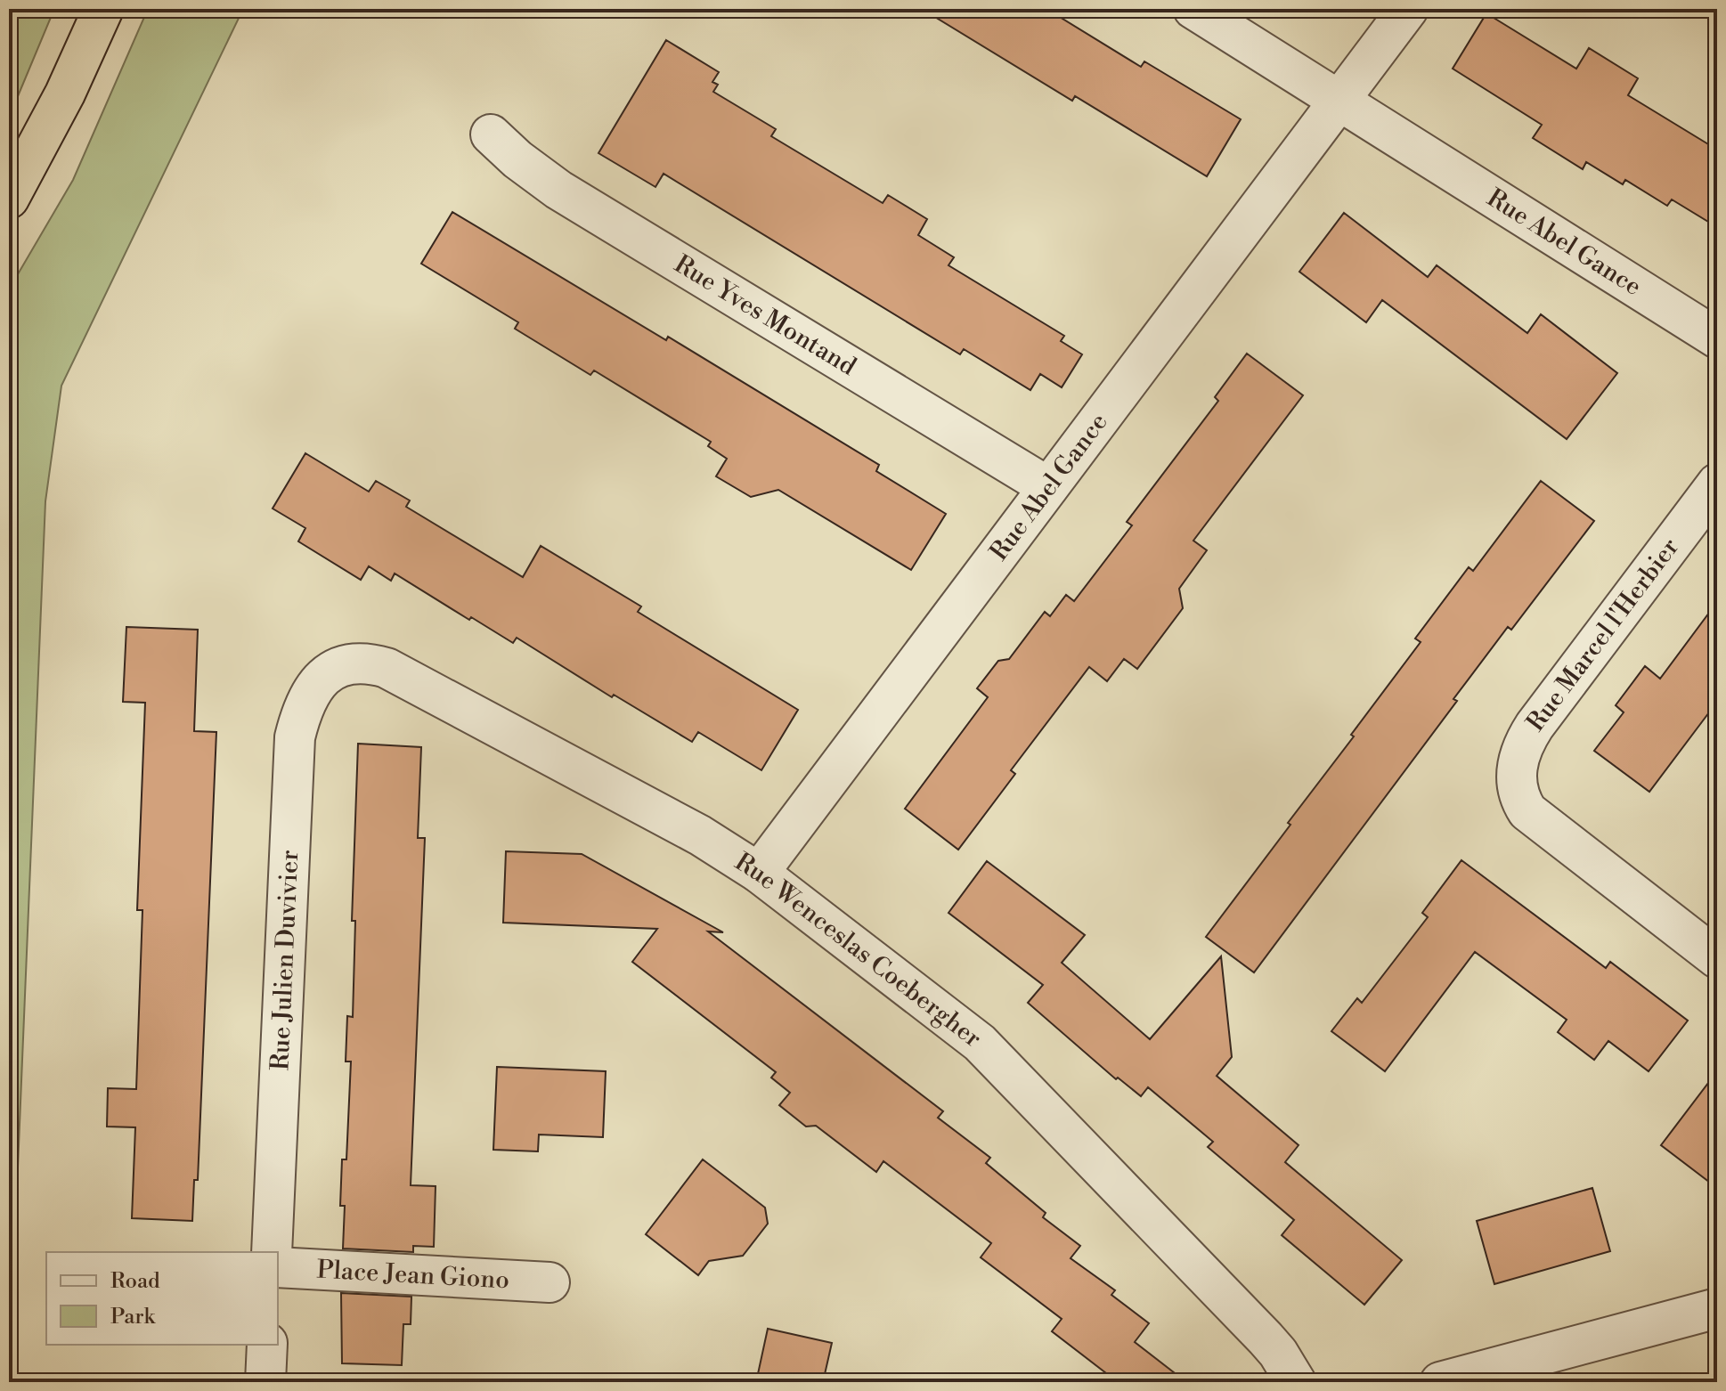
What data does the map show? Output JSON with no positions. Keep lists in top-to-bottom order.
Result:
{
  "streets": {
    "street": [
      "Rue Abel Gance",
      "Rue Yves Montand",
      "Rue Marcel l'Herbier",
      "Rue Wenceslas Coebergher",
      "Rue Julien Duvivier",
      "Place Jean Giono"
    ]
  },
  "crossings": [
    ["Rue Abel Gance", "Rue Yves Montand"],
    ["Rue Abel Gance", "Rue Wenceslas Coebergher"],
    ["Rue Wenceslas Coebergher", "Rue Julien Duvivier"]
  ],
  "legend": ["Road", "Park"]
}
